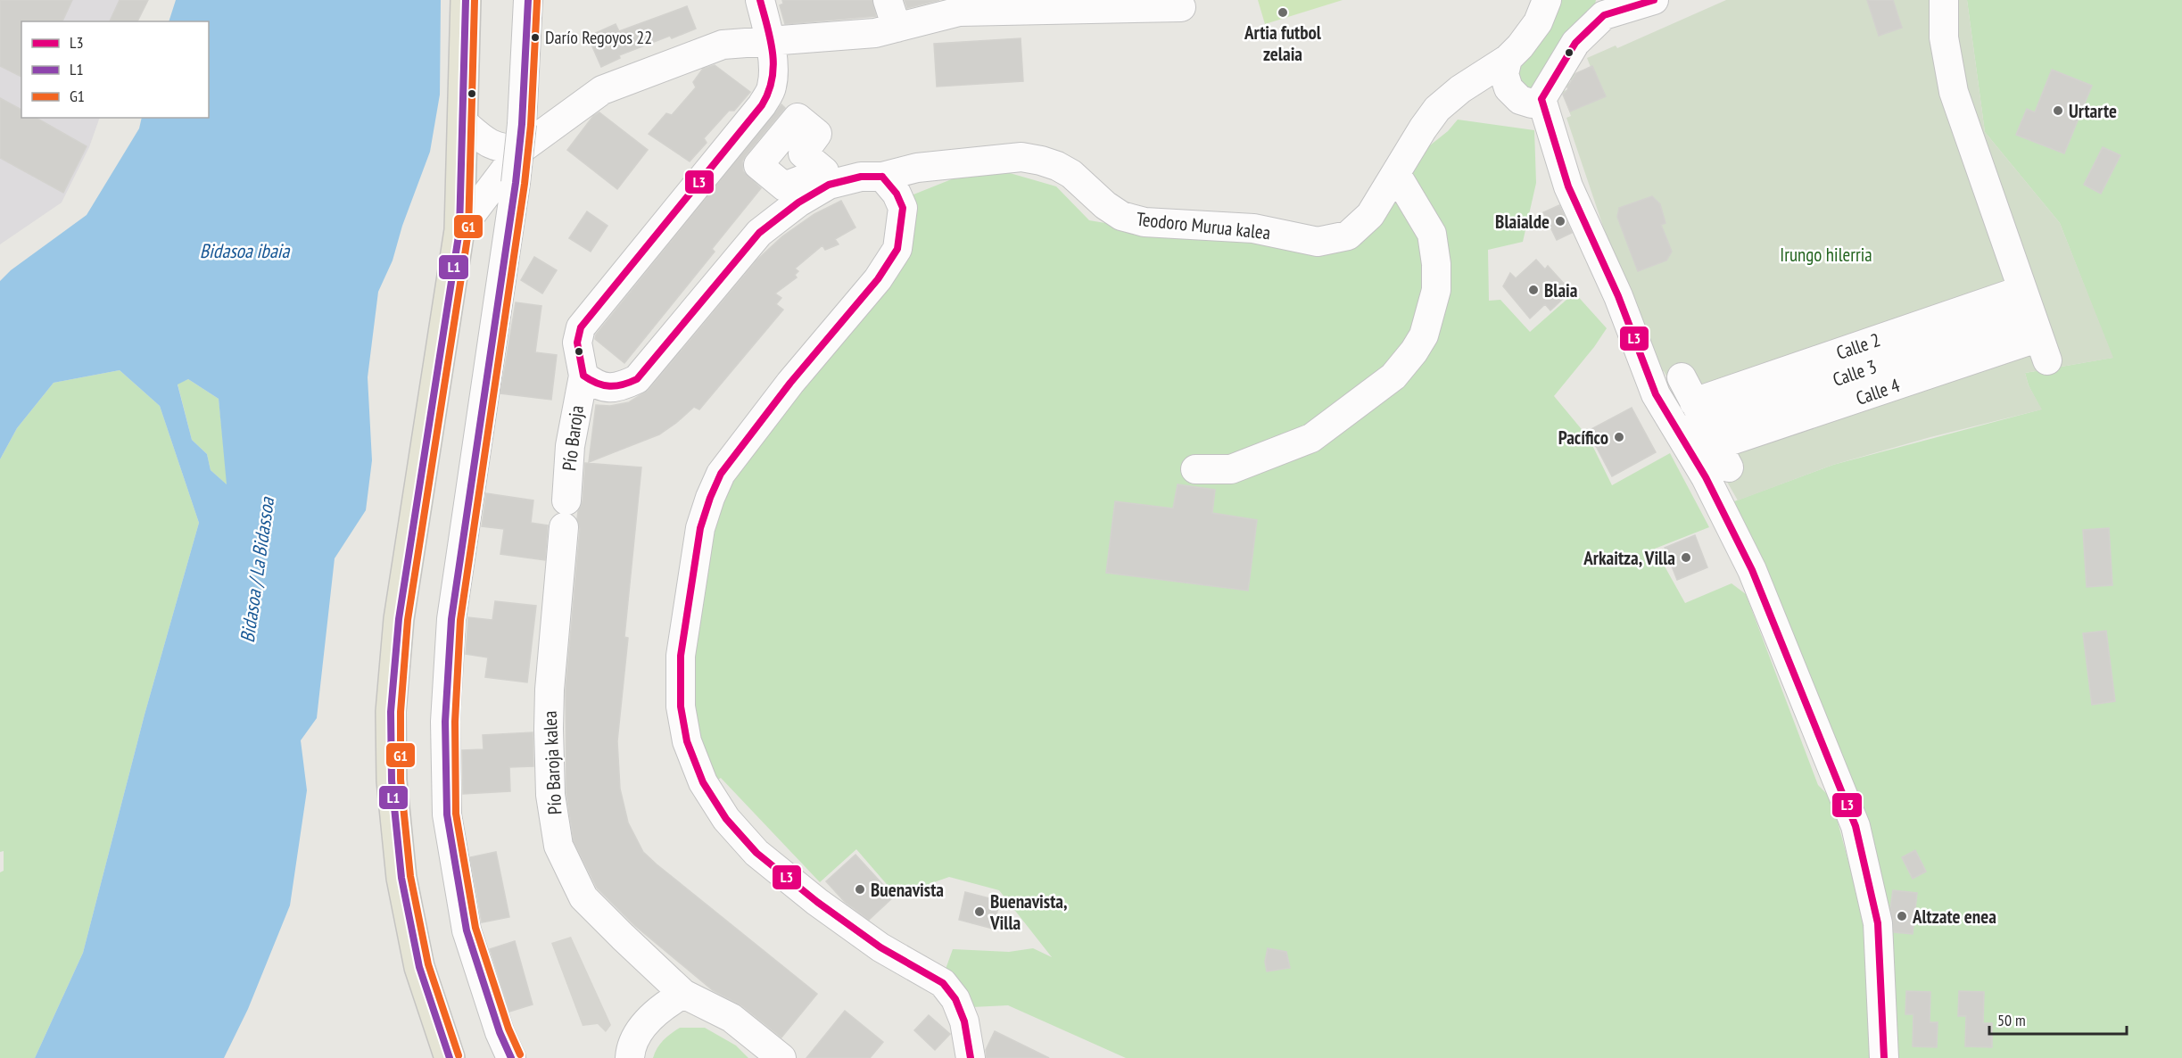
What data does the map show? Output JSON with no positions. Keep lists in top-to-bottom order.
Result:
{
  "streets": {
    "street": [
      "Teodoro Murua kalea",
      "Calle 2",
      "Calle 4",
      "Pío Baroja",
      "Pío Baroja kalea"
    ]
  },
  "crossings": [
    ["Teodoro Murua kalea", "Pío Baroja"],
    ["Calle 2", "Calle 4"],
    ["Pío Baroja", "Pío Baroja kalea"]
  ],
  "water": ["Bidasoa ibaia", "Bidasoa / La Bidassoa"],
  "parks": ["Irungo hilerria"],
  "places": [
    "Artia futbol zelaia",
    "Darío Regoyos 22",
    "Urtarte",
    "Blaialde",
    "Blaia",
    "Pacífico",
    "Arkaitza, Villa",
    "Buenavista",
    "Buenavista, Villa",
    "Altzate enea"
  ],
  "lines": ["transit line L3", "transit line L1", "transit line G1"],
  "legend": ["L3", "L1", "G1"],
  "scale_bar": "50 m"
}
